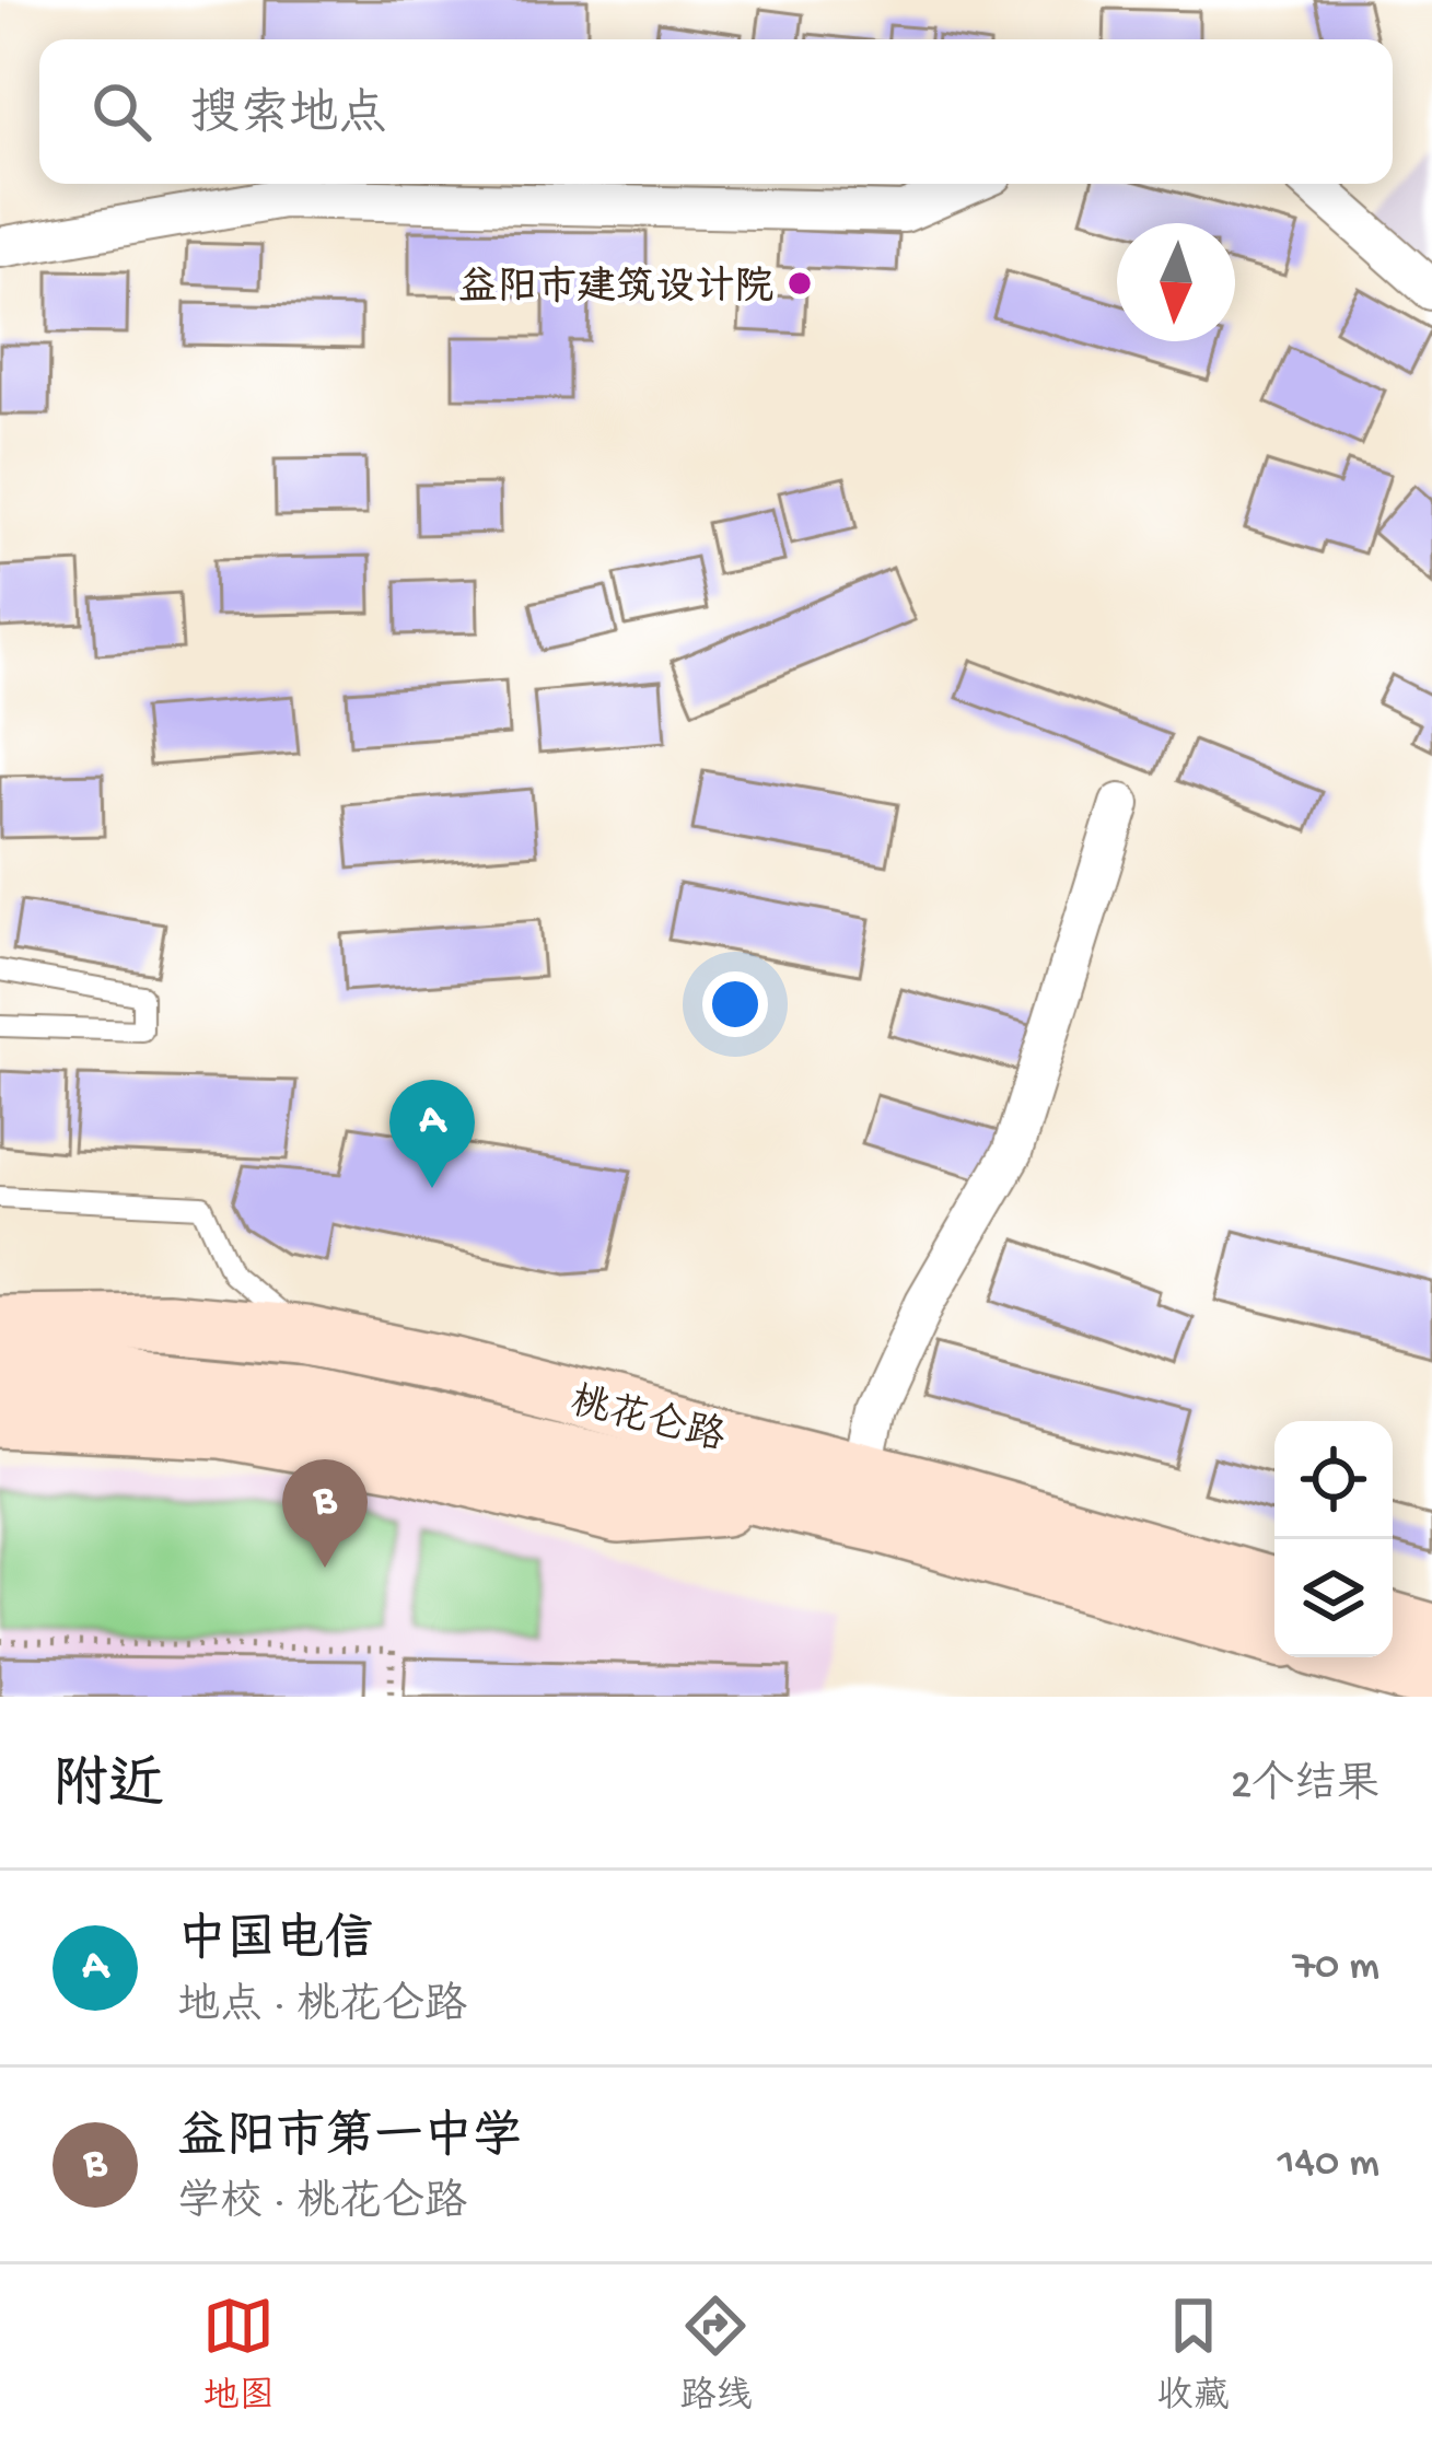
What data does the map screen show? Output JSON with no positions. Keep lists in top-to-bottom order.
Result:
{
  "streets": {
    "main road": ["桃花仑路"]
  },
  "places": ["益阳市建筑设计院"],
  "north": "bottom",
  "page": {
    "search": "搜索地点",
    "pins": ["A", "B"],
    "heading": ["附近", "2个结果"],
    "list": [
      {
        "mark": "A",
        "name": "中国电信",
        "note": "地点 · 桃花仑路",
        "value": "70 m"
      },
      {
        "mark": "B",
        "name": "益阳市第一中学",
        "note": "学校 · 桃花仑路",
        "value": "140 m"
      }
    ],
    "nav": ["地图", "路线", "收藏"]
  }
}
